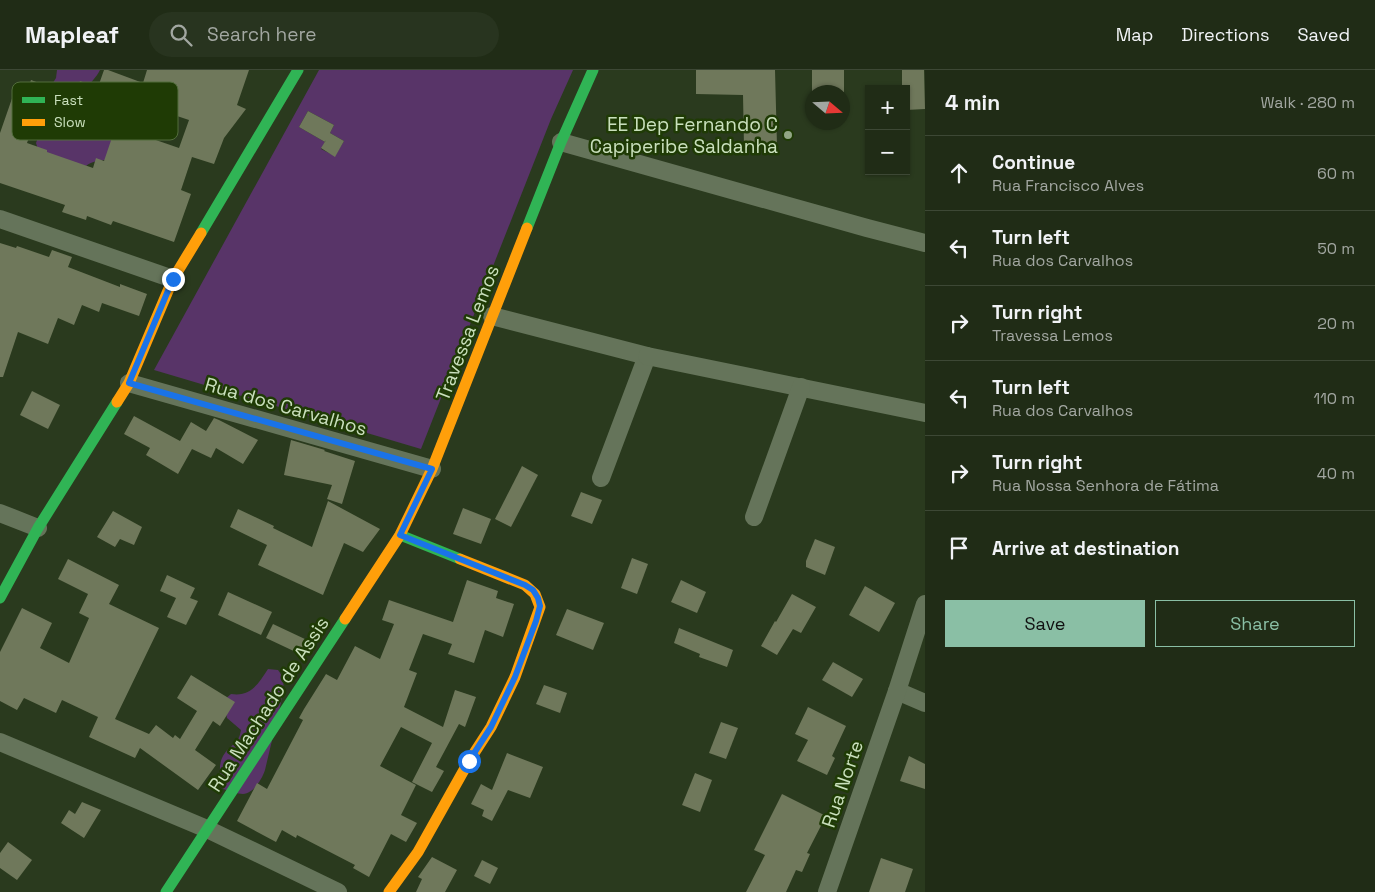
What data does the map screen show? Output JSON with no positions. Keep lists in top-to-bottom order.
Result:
{
  "streets": {
    "street": [
      "Travessa Lemos",
      "Rua dos Carvalhos",
      "Rua Machado de Assis",
      "Rua Norte"
    ]
  },
  "crossings": [
    ["Travessa Lemos", "Rua dos Carvalhos"],
    ["Travessa Lemos", "Rua Machado de Assis"]
  ],
  "places": ["EE Dep Fernando C Capiperibe Saldanha"],
  "legend": ["Fast", "Slow"],
  "north": "right",
  "page": {
    "header": "Mapleaf",
    "search": "Search here",
    "nav": ["Map", "Directions", "Saved"],
    "heading": ["4 min", "Walk · 280 m"],
    "map_buttons": ["+", "−"],
    "list": [
      ["Continue", "Rua Francisco Alves", "60 m"],
      ["Turn left", "Rua dos Carvalhos", "50 m"],
      ["Turn right", "Travessa Lemos", "20 m"],
      ["Turn left", "Rua dos Carvalhos", "110 m"],
      ["Turn right", "Rua Nossa Senhora de Fátima", "40 m"],
      "Arrive at destination"
    ],
    "buttons": ["Save", "Share"]
  }
}
